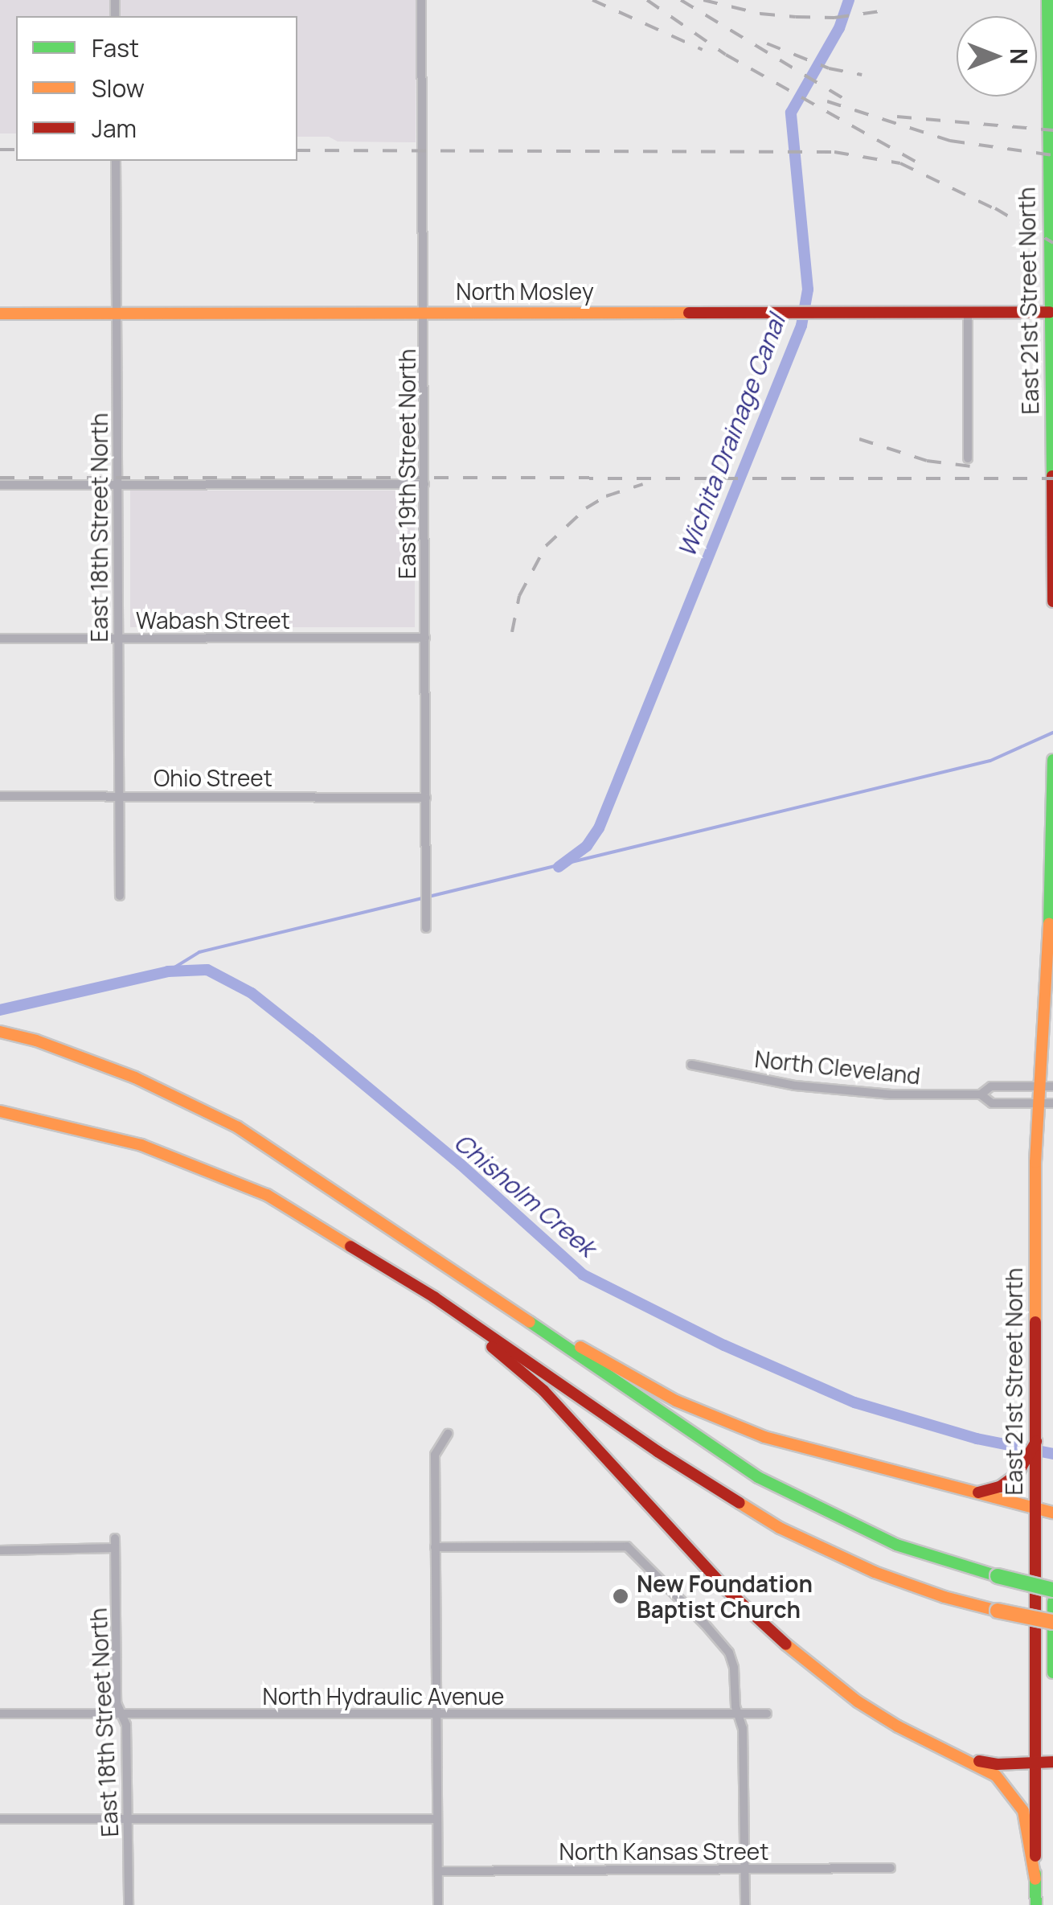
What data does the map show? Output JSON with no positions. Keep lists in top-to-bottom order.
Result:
{
  "streets": {
    "main road": ["North Mosley", "East 21st Street North"],
    "street": [
      "East 19th Street North",
      "East 18th Street North",
      "Wabash Street",
      "Ohio Street",
      "North Cleveland",
      "North Hydraulic Avenue",
      "North Kansas Street"
    ]
  },
  "crossings": [
    ["North Mosley", "East 21st Street North"],
    ["North Mosley", "East 19th Street North"],
    ["North Mosley", "East 18th Street North"],
    ["East 21st Street North", "North Cleveland"],
    ["East 19th Street North", "Wabash Street"],
    ["East 19th Street North", "Ohio Street"],
    ["East 18th Street North", "Wabash Street"],
    ["East 18th Street North", "Ohio Street"],
    ["East 18th Street North", "North Hydraulic Avenue"]
  ],
  "water": ["Wichita Drainage Canal", "Chisholm Creek"],
  "places": ["New Foundation Baptist Church"],
  "legend": ["Fast", "Slow", "Jam"],
  "north": "right"
}
